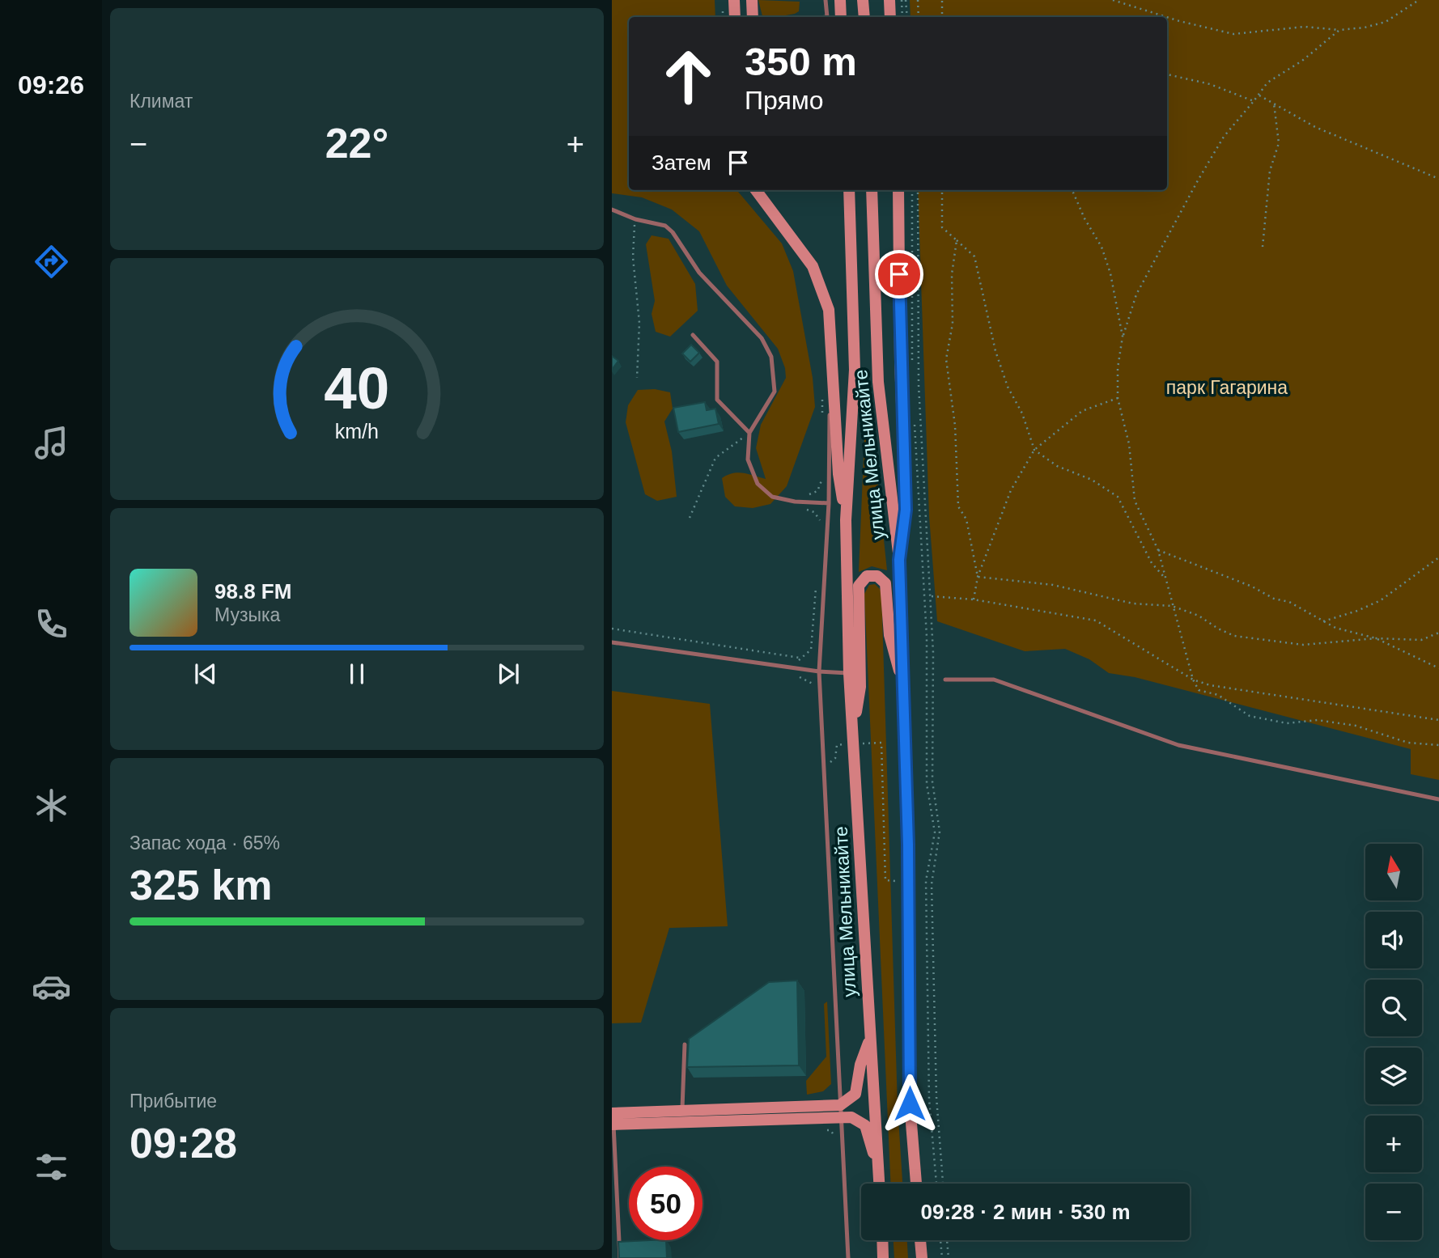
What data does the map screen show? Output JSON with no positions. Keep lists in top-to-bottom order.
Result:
{
  "streets": {
    "main road": ["улица Мельникайте"]
  },
  "parks": ["парк Гагарина"],
  "north": "top",
  "page": {
    "tabs": "09:26",
    "tile": [
      "Климат",
      ["Запас хода · 65%", "325 km"],
      ["Прибытие", "09:28"]
    ],
    "turn": ["350 m", "Прямо"],
    "heat": ["−", "22°", "+"],
    "then": "Затем",
    "song": ["98.8 FM", "Музыка"],
    "map_buttons": ["+", "−"],
    "limit": "50",
    "trip": "09:28 · 2 мин · 530 m",
    "gauge": ["40", "km/h"]
  }
}
